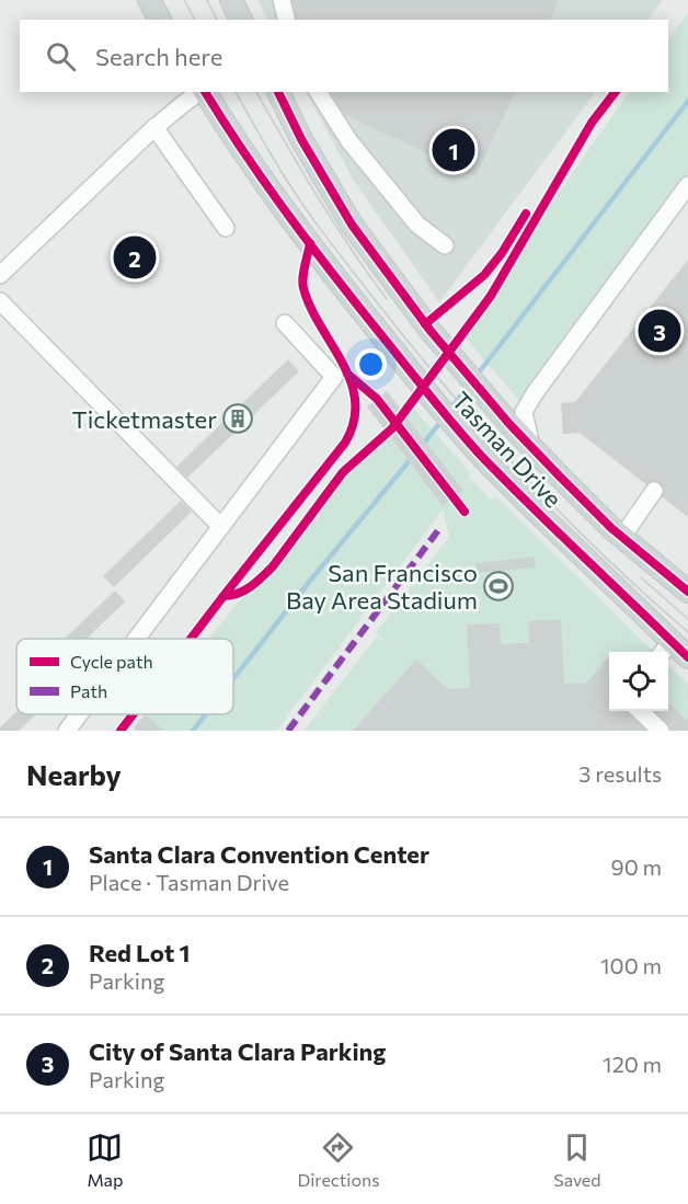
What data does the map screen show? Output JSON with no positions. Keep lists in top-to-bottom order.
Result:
{
  "streets": {
    "main road": ["Tasman Drive"]
  },
  "places": {
    "building": ["Ticketmaster"],
    "sports": ["San Francisco Bay Area Stadium"]
  },
  "legend": ["Cycle path", "Path"],
  "page": {
    "search": "Search here",
    "pins": ["1", "2", "3"],
    "heading": ["Nearby", "3 results"],
    "list": [
      {
        "mark": "1",
        "name": "Santa Clara Convention Center",
        "note": "Place · Tasman Drive",
        "value": "90 m"
      },
      {
        "mark": "2",
        "name": "Red Lot 1",
        "note": "Parking",
        "value": "100 m"
      },
      {
        "mark": "3",
        "name": "City of Santa Clara Parking",
        "note": "Parking",
        "value": "120 m"
      }
    ],
    "nav": ["Map", "Directions", "Saved"]
  }
}
